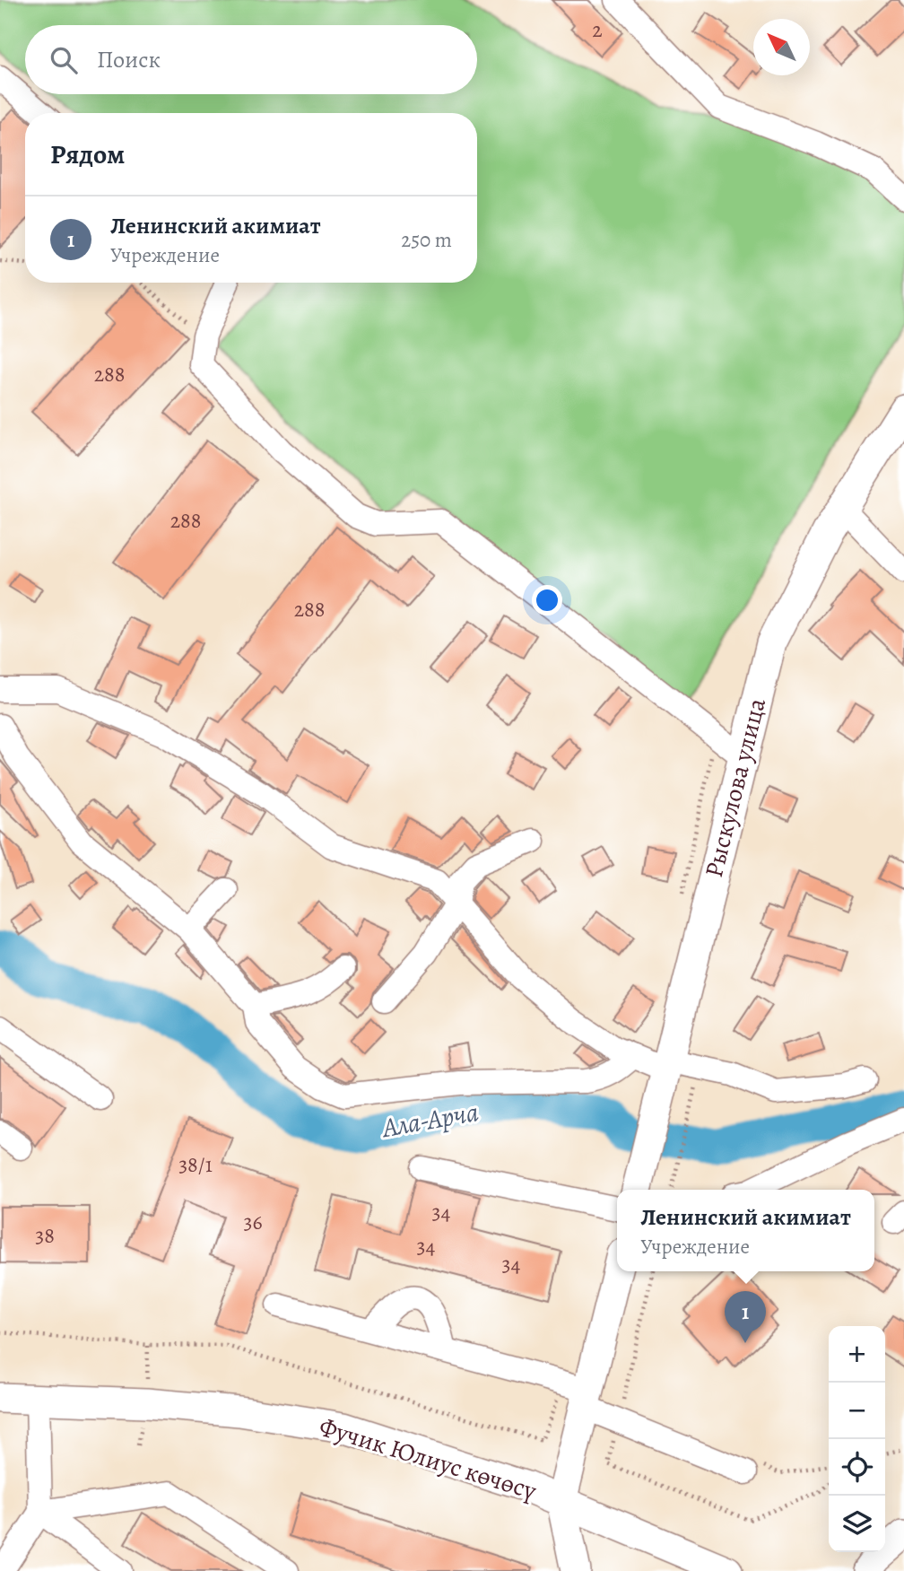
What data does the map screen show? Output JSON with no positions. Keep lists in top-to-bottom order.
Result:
{
  "streets": {
    "main road": ["Рыскулова улица", "Фучик Юлиус көчөсү"]
  },
  "water": ["Ала-Арча"],
  "house_numbers": [
    "2",
    "288",
    "288",
    "288",
    "38/1",
    "34",
    "36",
    "38",
    "34",
    "34"
  ],
  "north": "top left",
  "page": {
    "search": "Поиск",
    "heading": "Рядом",
    "list": [
      {
        "mark": "1",
        "name": "Ленинский акимиат",
        "note": "Учреждение",
        "value": "250 m"
      }
    ],
    "popup": ["Ленинский акимиат", "Учреждение"],
    "pins": "1",
    "map_buttons": ["+", "−"]
  }
}
